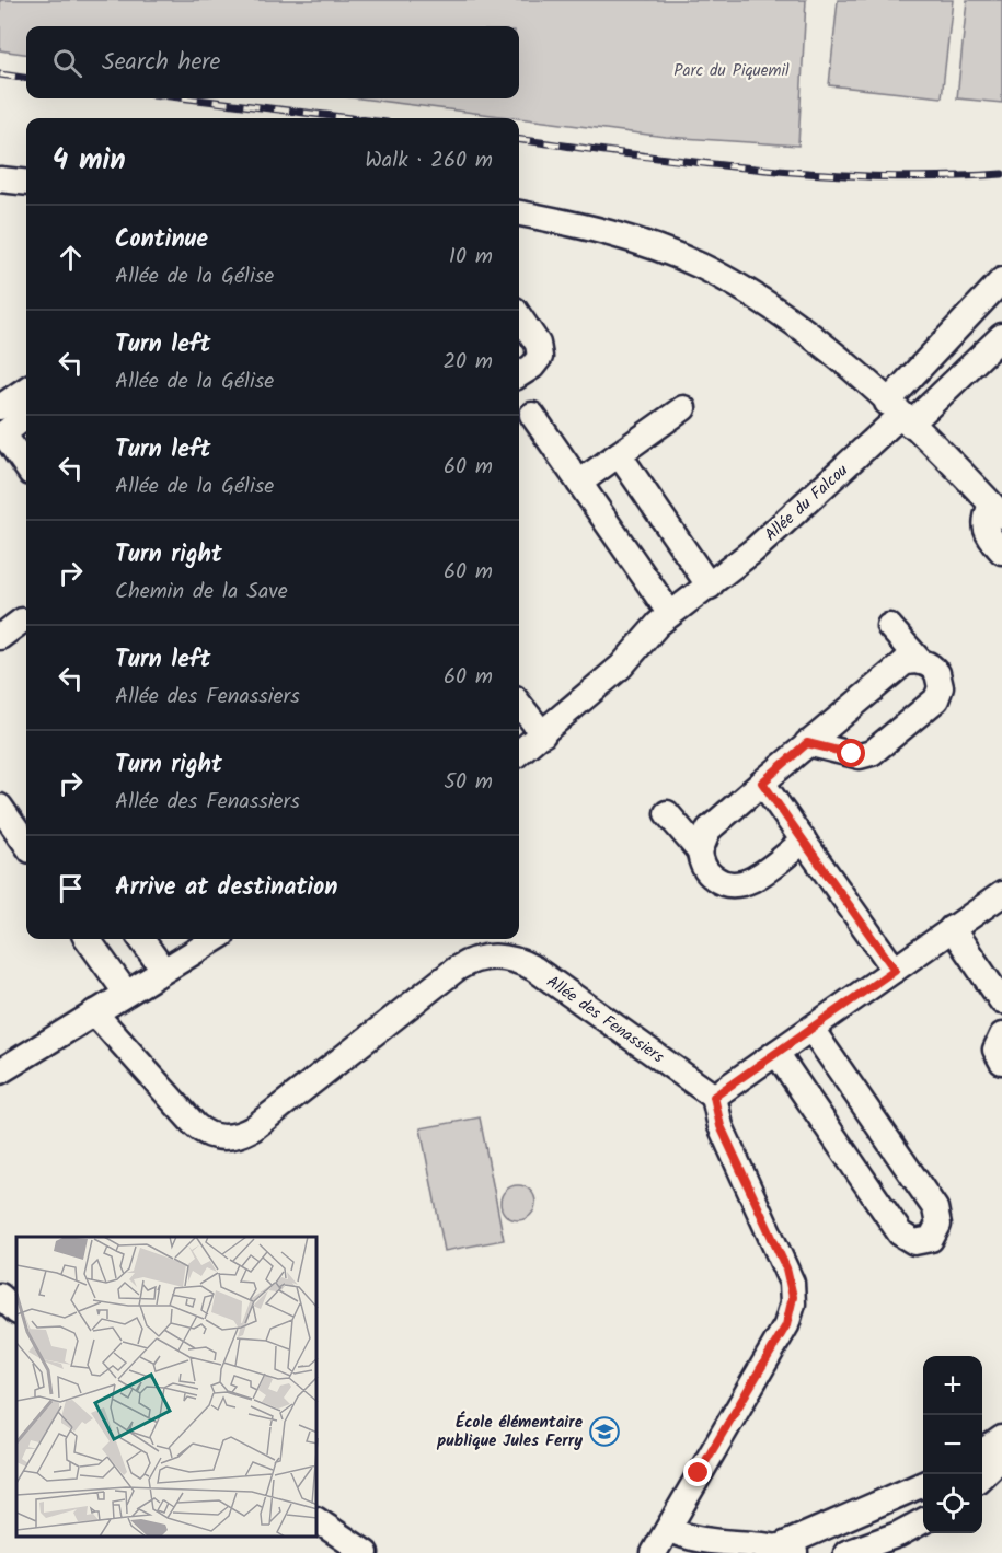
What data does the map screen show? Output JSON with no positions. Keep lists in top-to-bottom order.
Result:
{
  "streets": {
    "street": ["Allée du Falcou", "Allée des Fenassiers"]
  },
  "parks": ["Parc du Piquemil"],
  "places": {
    "school or university": ["École élémentaire publique Jules Ferry"]
  },
  "page": {
    "search": "Search here",
    "heading": ["4 min", "Walk · 260 m"],
    "list": [
      ["Continue", "Allée de la Gélise", "10 m"],
      ["Turn left", "Allée de la Gélise", "20 m"],
      ["Turn left", "Allée de la Gélise", "60 m"],
      ["Turn right", "Chemin de la Save", "60 m"],
      ["Turn left", "Allée des Fenassiers", "60 m"],
      ["Turn right", "Allée des Fenassiers", "50 m"],
      "Arrive at destination"
    ],
    "map_buttons": ["+", "−"]
  }
}
